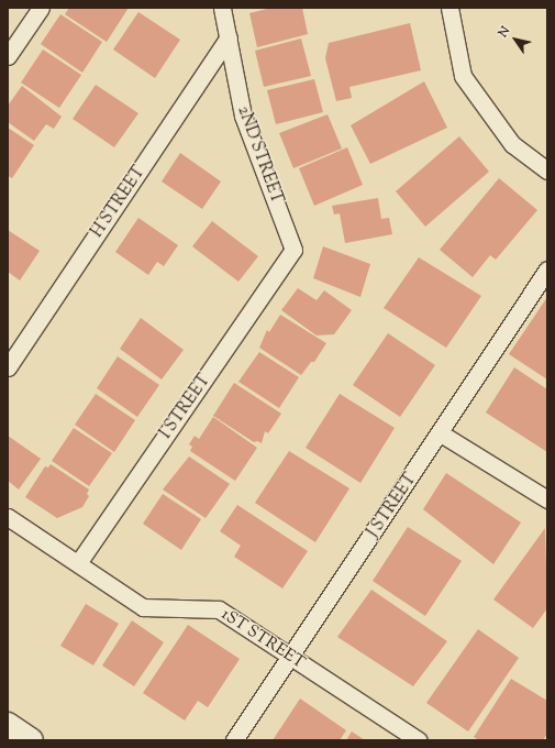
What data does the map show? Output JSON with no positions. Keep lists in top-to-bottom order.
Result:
{
  "streets": {
    "lane": [
      "2ND STREET",
      "H STREET",
      "I STREET",
      "J STREET",
      "1ST STREET"
    ]
  },
  "crossings": [
    ["2ND STREET", "H STREET"],
    ["2ND STREET", "I STREET"],
    ["I STREET", "1ST STREET"],
    ["J STREET", "1ST STREET"]
  ],
  "north": "top left"
}
